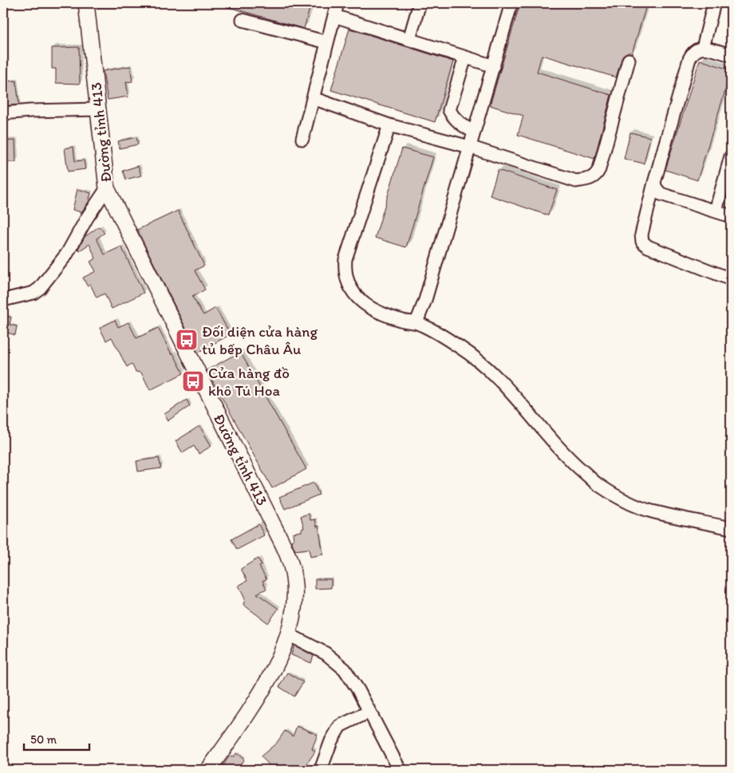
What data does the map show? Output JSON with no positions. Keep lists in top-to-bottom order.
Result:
{
  "streets": {
    "main road": ["Đường tỉnh 413"]
  },
  "places": {
    "bus stop": ["Đối diện cửa hàng tủ bếp Châu Âu", "Cửa hàng đồ khô Tú Hoa"]
  },
  "scale_bar": "50 m"
}
